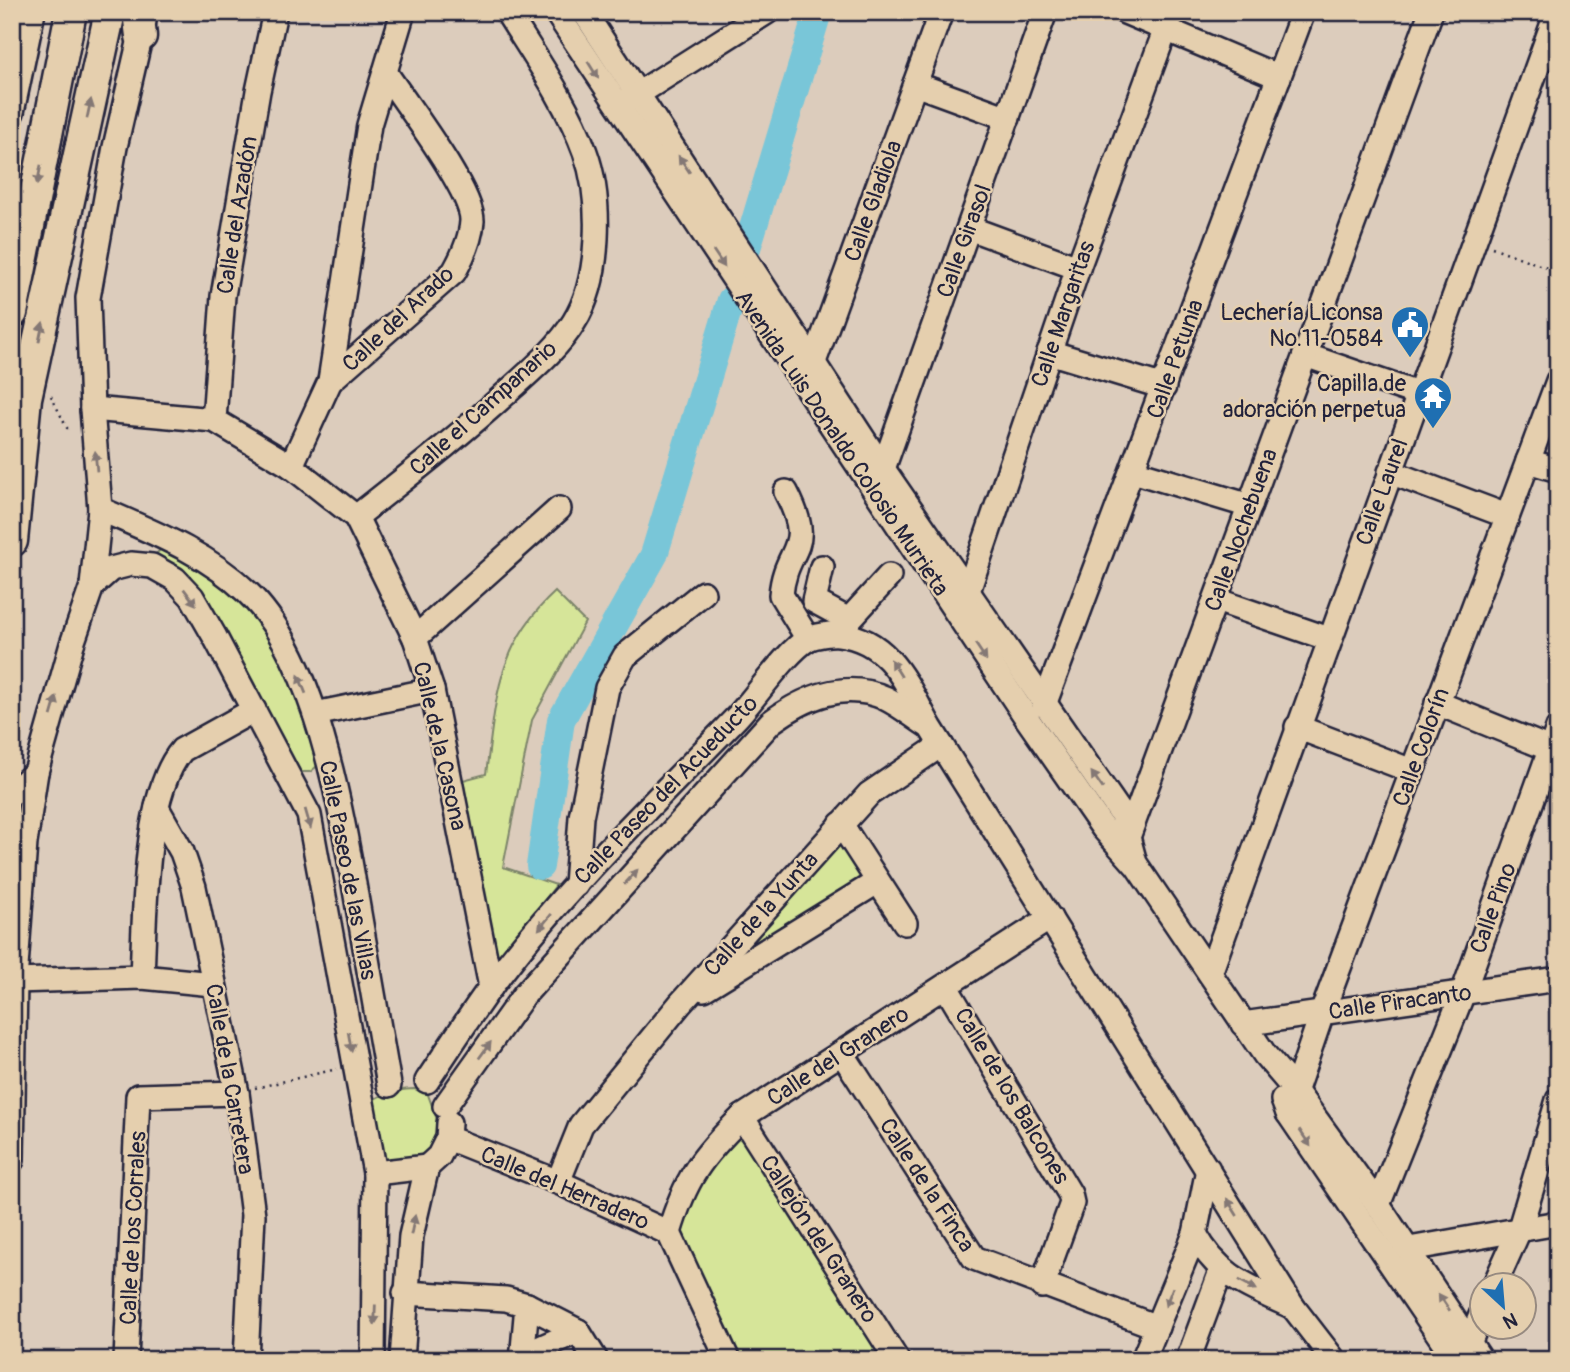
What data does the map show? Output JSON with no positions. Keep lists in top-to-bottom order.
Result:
{
  "streets": {
    "street": [
      "Calle Gladiola",
      "Calle del Azadón",
      "Calle Girasol",
      "Calle Margaritas",
      "Calle del Arado",
      "Calle Petunia",
      "Calle el Campanario",
      "Avenida Luis Donaldo Colosio Murrieta",
      "Calle Laurel",
      "Calle Nochebuena",
      "Calle de la Casona",
      "Calle Colorín",
      "Calle Paseo del Acueducto",
      "Calle Paseo de las Villas",
      "Calle Pino",
      "Calle de la Yunta",
      "Calle Piracanto",
      "Calle del Granero",
      "Calle de la Carretera",
      "Calle de los Balcones",
      "Calle de la Finca",
      "Calle del Herradero",
      "Calle de los Corrales",
      "Callejón del Granero"
    ]
  },
  "crossings": [
    ["Calle Gladiola", "Avenida Luis Donaldo Colosio Murrieta"],
    ["Calle del Azadón", "Calle de la Casona"],
    ["Calle Girasol", "Avenida Luis Donaldo Colosio Murrieta"],
    ["Calle Margaritas", "Avenida Luis Donaldo Colosio Murrieta"],
    ["Calle del Arado", "Calle de la Casona"],
    ["Calle Petunia", "Avenida Luis Donaldo Colosio Murrieta"],
    ["Calle el Campanario", "Calle de la Casona"],
    ["Avenida Luis Donaldo Colosio Murrieta", "Calle Laurel"],
    ["Avenida Luis Donaldo Colosio Murrieta", "Calle Nochebuena"],
    ["Avenida Luis Donaldo Colosio Murrieta", "Calle Colorín"],
    ["Avenida Luis Donaldo Colosio Murrieta", "Calle Pino"],
    ["Avenida Luis Donaldo Colosio Murrieta", "Calle Piracanto"],
    ["Calle de la Casona", "Calle Paseo del Acueducto"],
    ["Calle Colorín", "Calle Piracanto"],
    ["Calle Paseo del Acueducto", "Calle Paseo de las Villas"],
    ["Calle Paseo del Acueducto", "Calle de la Yunta"],
    ["Calle Paseo del Acueducto", "Calle del Granero"],
    ["Calle Paseo del Acueducto", "Calle del Herradero"],
    ["Calle Paseo de las Villas", "Calle del Herradero"],
    ["Calle Pino", "Calle Piracanto"],
    ["Calle de la Yunta", "Calle del Herradero"],
    ["Calle del Granero", "Calle de los Balcones"],
    ["Calle del Granero", "Calle de la Finca"],
    ["Calle del Granero", "Calle del Herradero"],
    ["Calle del Granero", "Callejón del Granero"],
    ["Calle de la Carretera", "Calle de los Corrales"],
    ["Calle de los Balcones", "Calle de la Finca"]
  ],
  "places": {
    "public building": ["Lechería Liconsa No.11-0584"],
    "temple": ["Capilla de adoración perpetua"]
  },
  "north": "bottom right"
}
